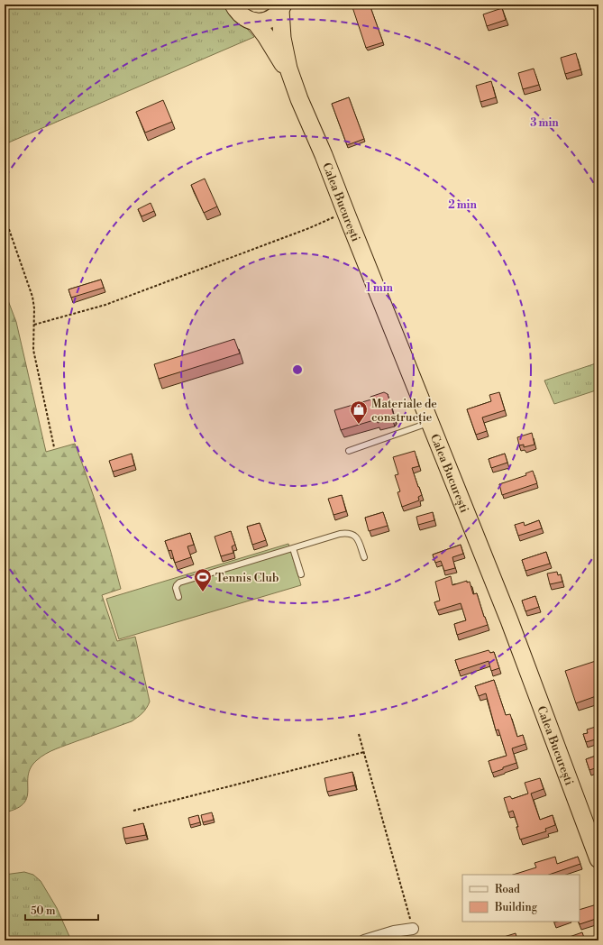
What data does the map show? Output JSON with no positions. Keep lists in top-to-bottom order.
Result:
{
  "streets": {
    "highway": ["Calea București"]
  },
  "places": {
    "shop": ["Materiale de construcție"],
    "sports": ["Tennis Club"]
  },
  "legend": ["Road", "Building"],
  "scale_bar": "50 m",
  "rings": ["3 min", "2 min", "1 min"]
}
